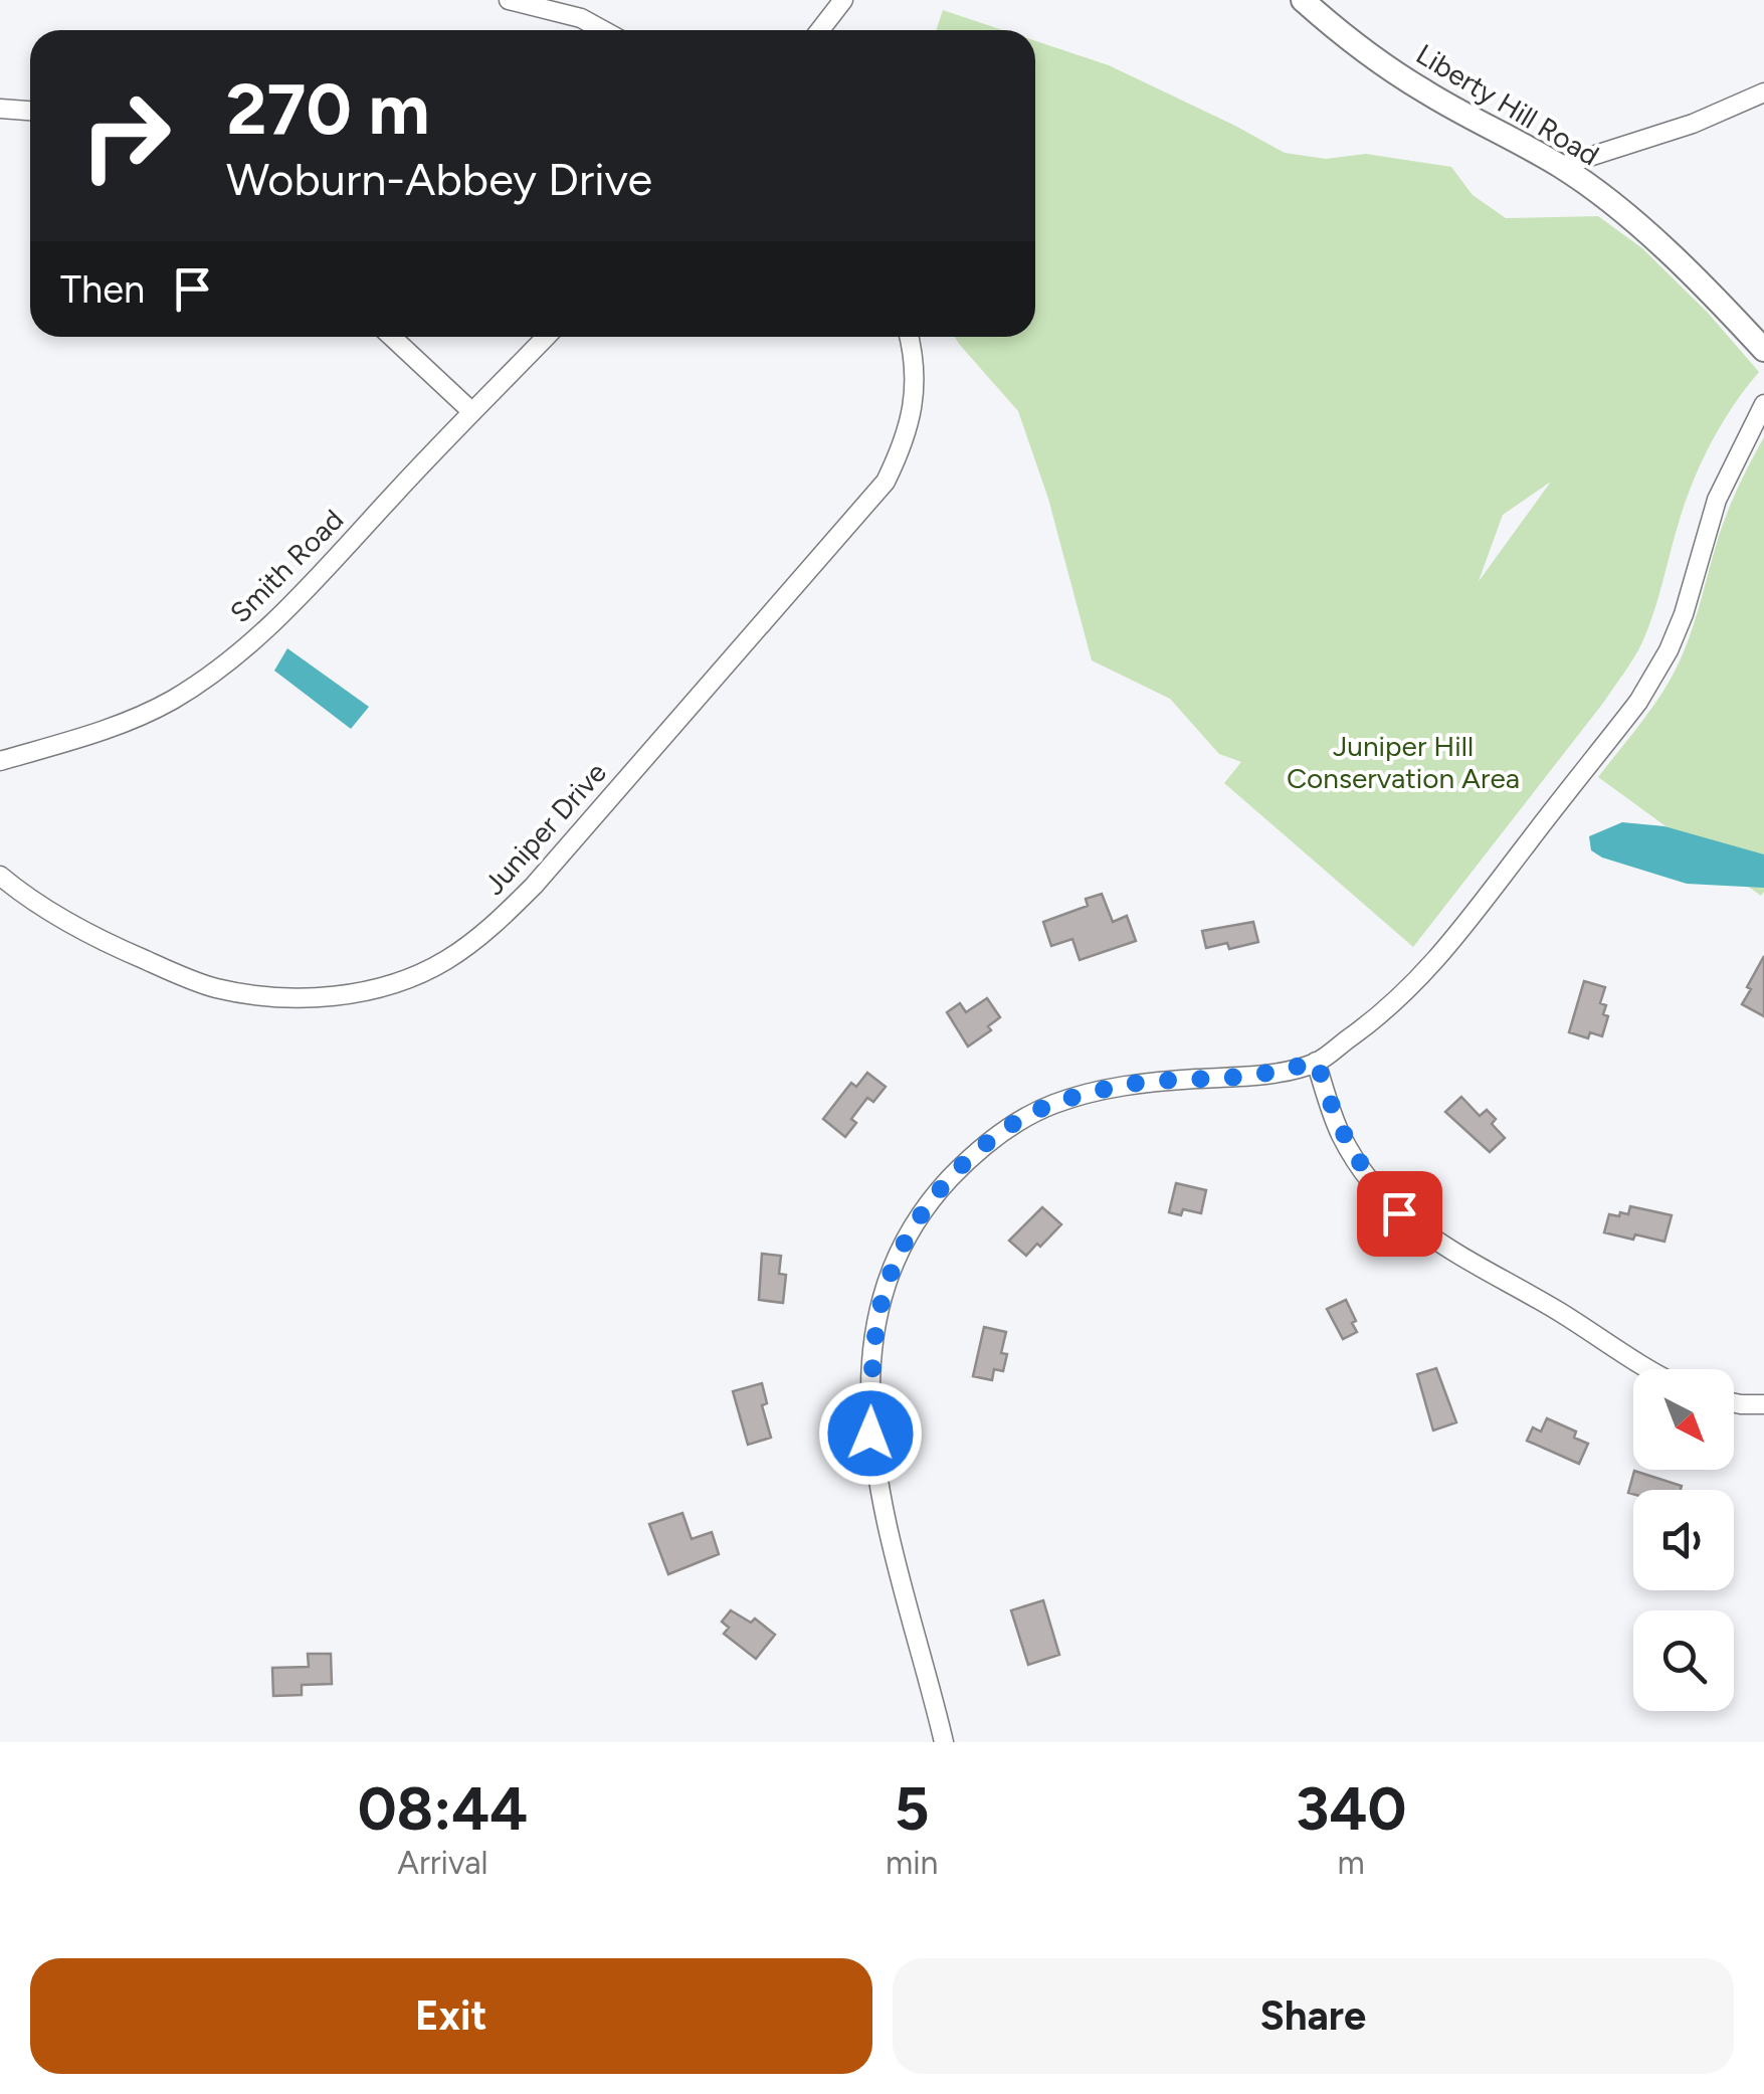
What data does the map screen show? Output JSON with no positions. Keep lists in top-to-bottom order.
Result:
{
  "streets": {
    "street": ["Liberty Hill Road", "Smith Road", "Juniper Drive"]
  },
  "parks": ["Juniper Hill Conservation Area"],
  "north": "bottom right",
  "page": {
    "turn": ["270 m", "Woburn-Abbey Drive"],
    "then": "Then",
    "eta": [
      "08:44",
      "Arrival",
      "5",
      "min",
      "340",
      "m"
    ],
    "buttons": ["Exit", "Share"]
  }
}
